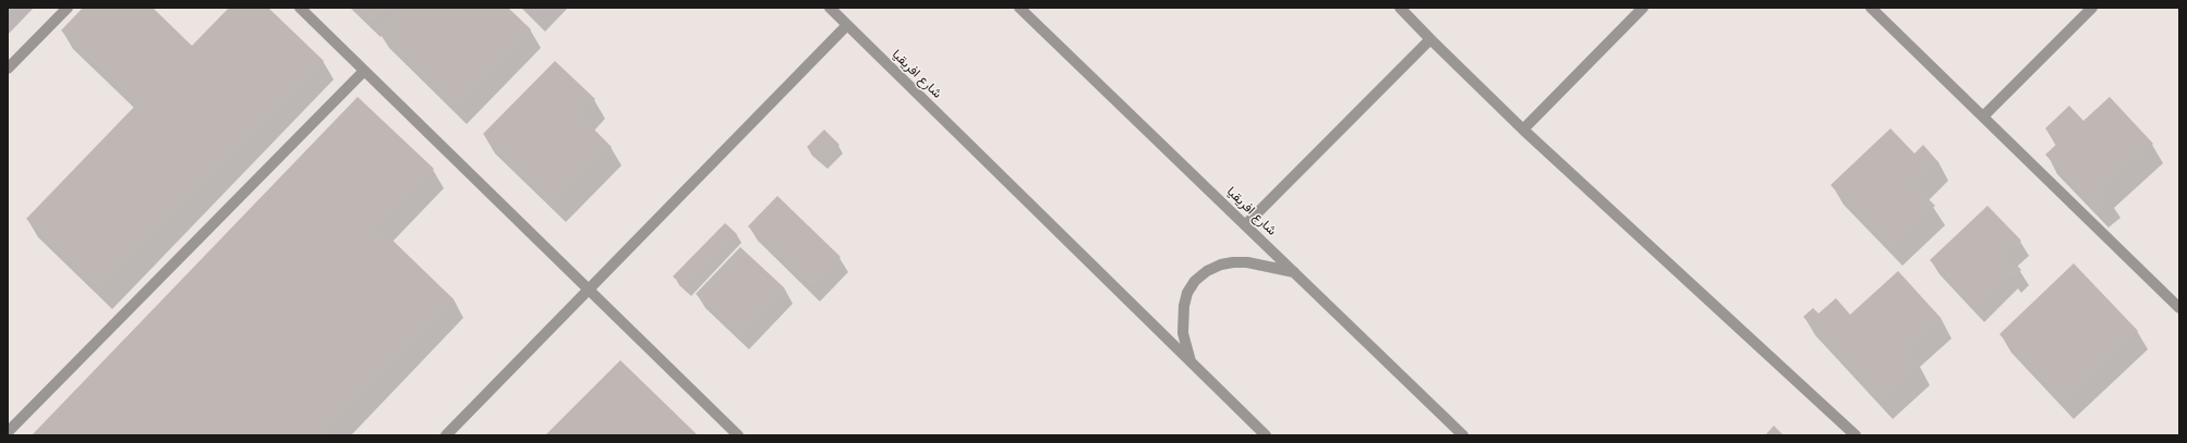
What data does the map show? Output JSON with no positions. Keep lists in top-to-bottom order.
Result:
{
  "streets": {
    "street": ["شارع افريقيا"]
  }
}
